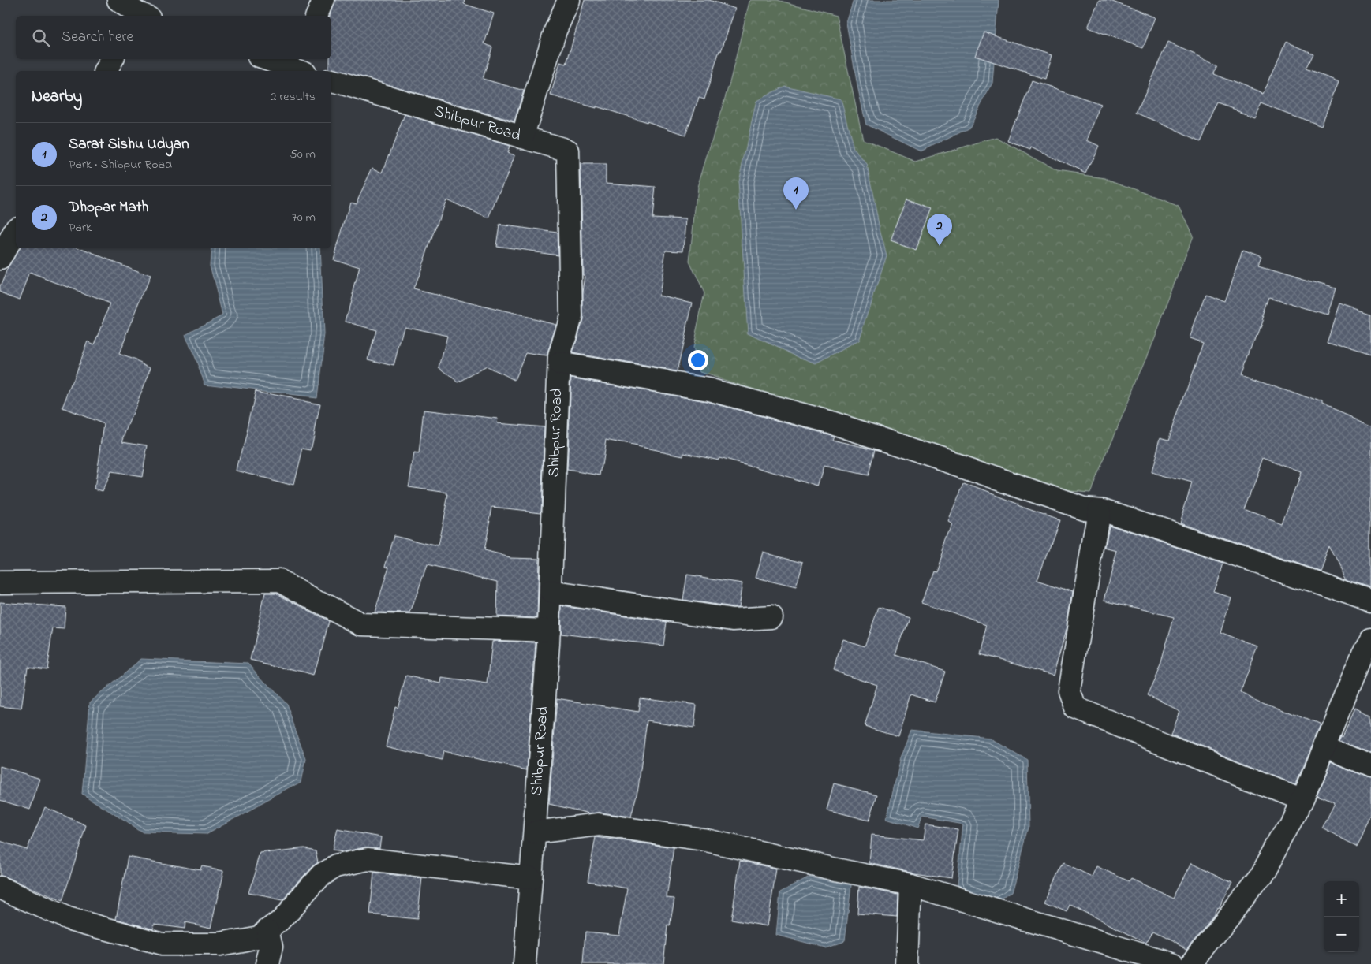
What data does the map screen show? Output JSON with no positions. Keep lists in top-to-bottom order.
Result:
{
  "streets": {
    "street": ["Shibpur Road"]
  },
  "page": {
    "search": "Search here",
    "heading": ["Nearby", "2 results"],
    "list": [
      {
        "mark": "1",
        "name": "Sarat Sishu Udyan",
        "note": "Park · Shibpur Road",
        "value": "50 m"
      },
      {
        "mark": "2",
        "name": "Dhopar Math",
        "note": "Park",
        "value": "70 m"
      }
    ],
    "pins": ["1", "2"],
    "map_buttons": ["+", "−"]
  }
}
